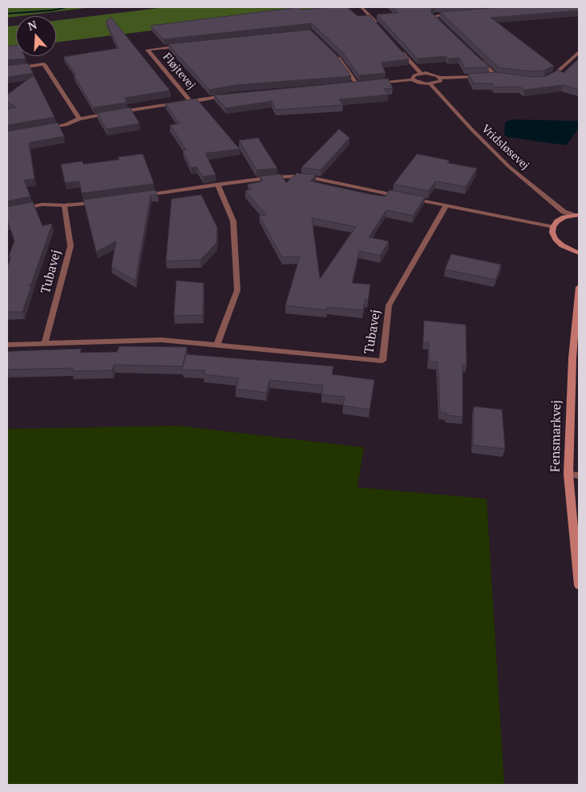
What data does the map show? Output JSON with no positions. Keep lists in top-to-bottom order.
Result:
{
  "streets": {
    "street": [
      "Fløjtevej",
      "Vridsløsevej",
      "Tubavej",
      "Fensmarkvej"
    ]
  },
  "north": "top"
}
